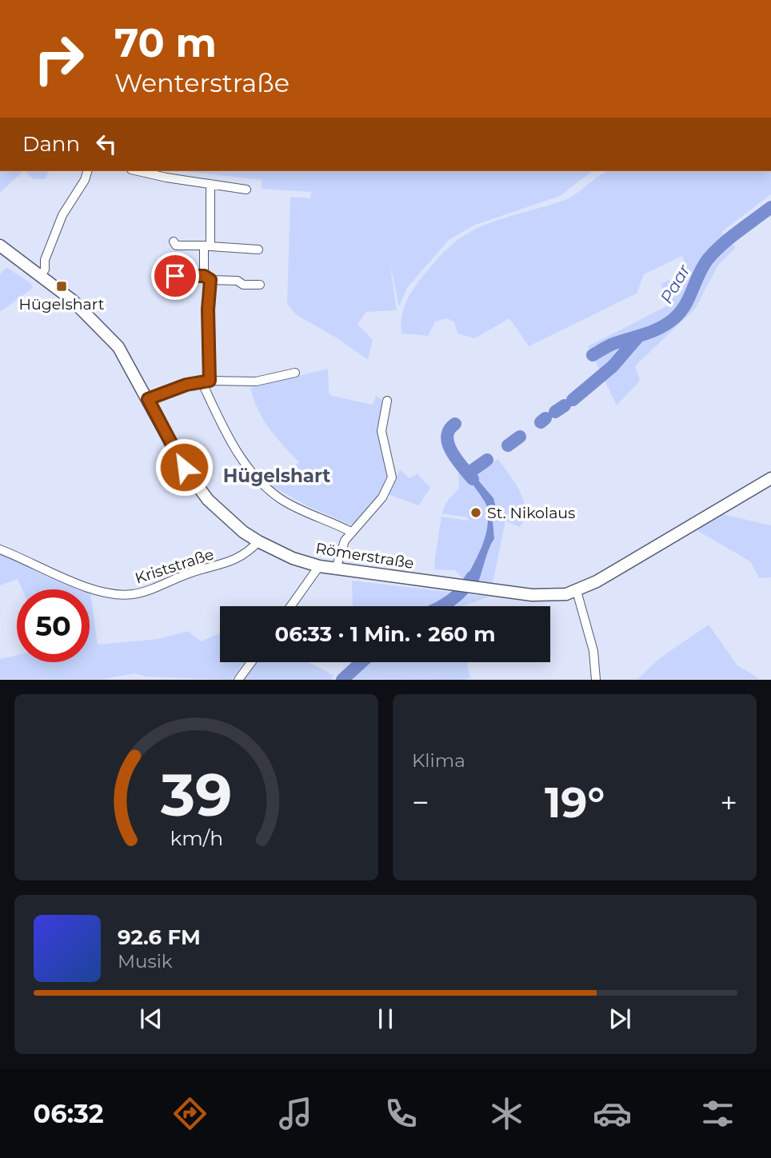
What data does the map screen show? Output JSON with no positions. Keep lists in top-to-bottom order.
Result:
{
  "streets": {
    "main road": ["Römerstraße"],
    "street": ["Kriststraße"]
  },
  "crossings": [
    ["Römerstraße", "Kriststraße"]
  ],
  "districts": ["Hügelshart"],
  "water": ["Paar"],
  "places": {
    "transit": ["Hügelshart"],
    "other": ["St. Nikolaus"]
  },
  "page": {
    "turn": ["70 m", "Wenterstraße"],
    "then": "Dann",
    "limit": "50",
    "trip": "06:33 · 1 Min. · 260 m",
    "tile": "Klima",
    "heat": ["−", "19°", "+"],
    "song": ["92.6 FM", "Musik"],
    "tabs": "06:32",
    "gauge": ["39", "km/h"]
  }
}
